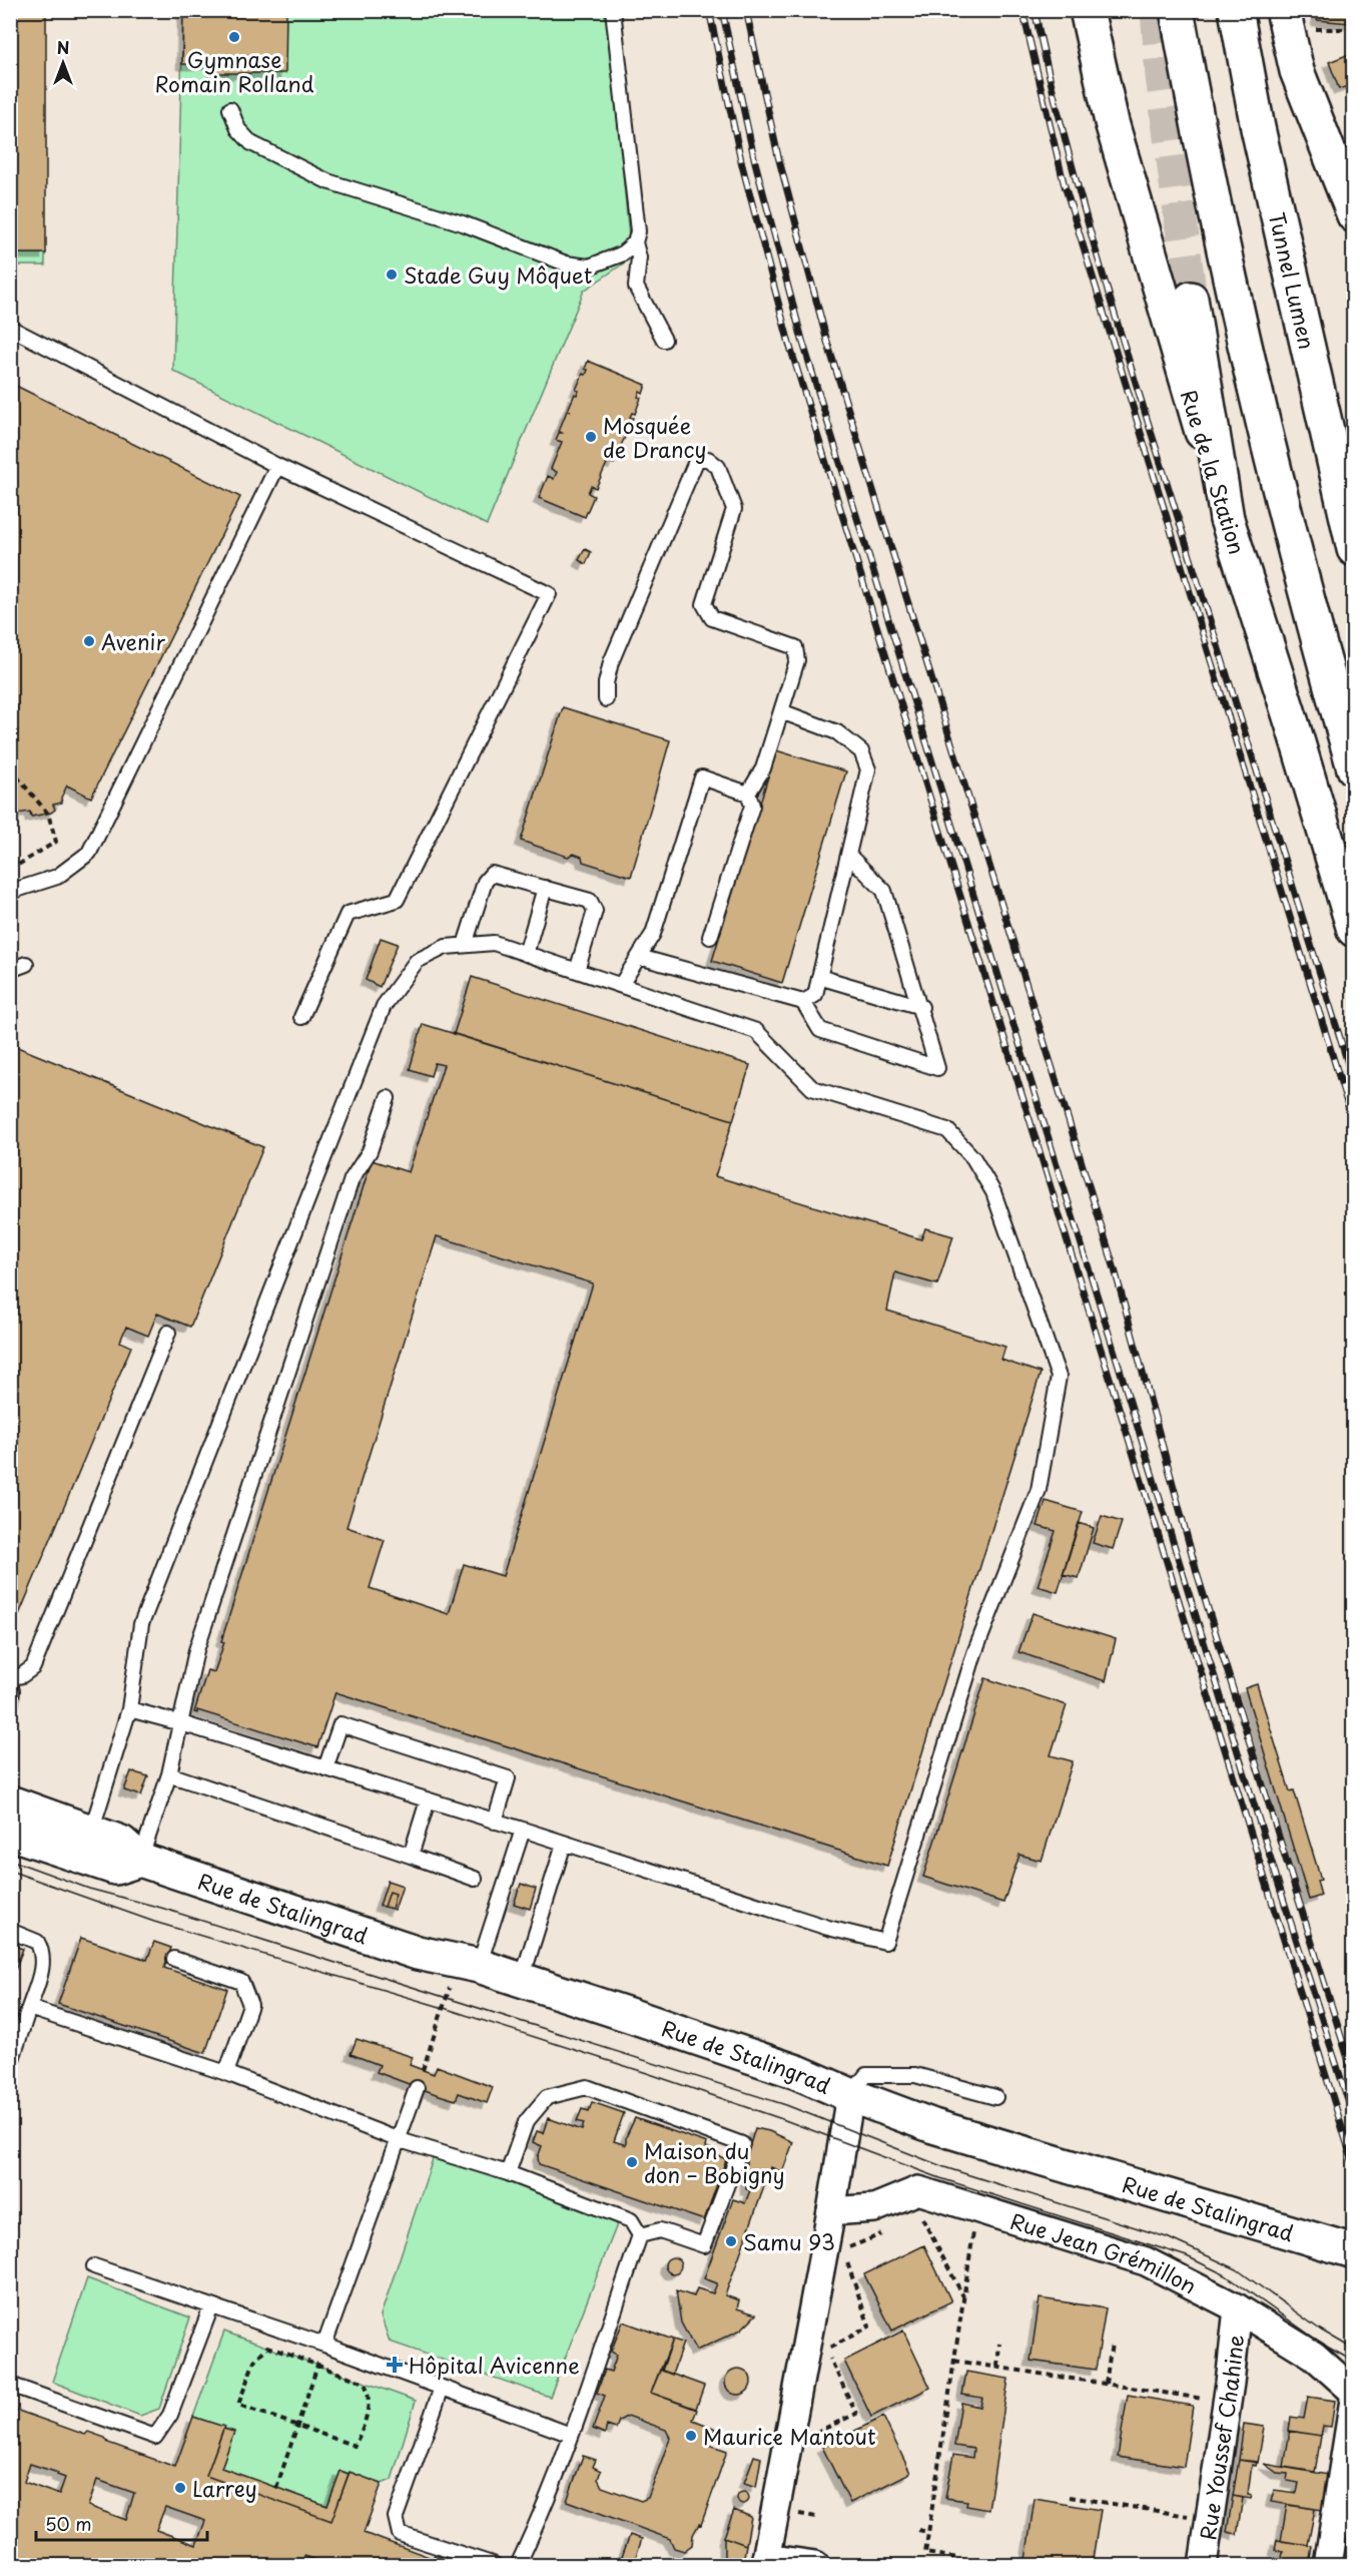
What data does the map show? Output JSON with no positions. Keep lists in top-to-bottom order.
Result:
{
  "streets": {
    "main road": ["Tunnel Lumen", "Rue de la Station", "Rue de Stalingrad"],
    "street": ["Rue Jean Grémillon", "Rue Youssef Chahine"]
  },
  "crossings": [
    ["Rue Jean Grémillon", "Rue Youssef Chahine"]
  ],
  "places": {
    "other": [
      "Gymnase Romain Rolland",
      "Stade Guy Môquet",
      "Mosquée de Drancy",
      "Avenir",
      "Maison du don – Bobigny",
      "Samu 93",
      "Maurice Mantout",
      "Larrey"
    ],
    "health": ["Hôpital Avicenne"]
  },
  "scale_bar": "50 m",
  "north": "top"
}
